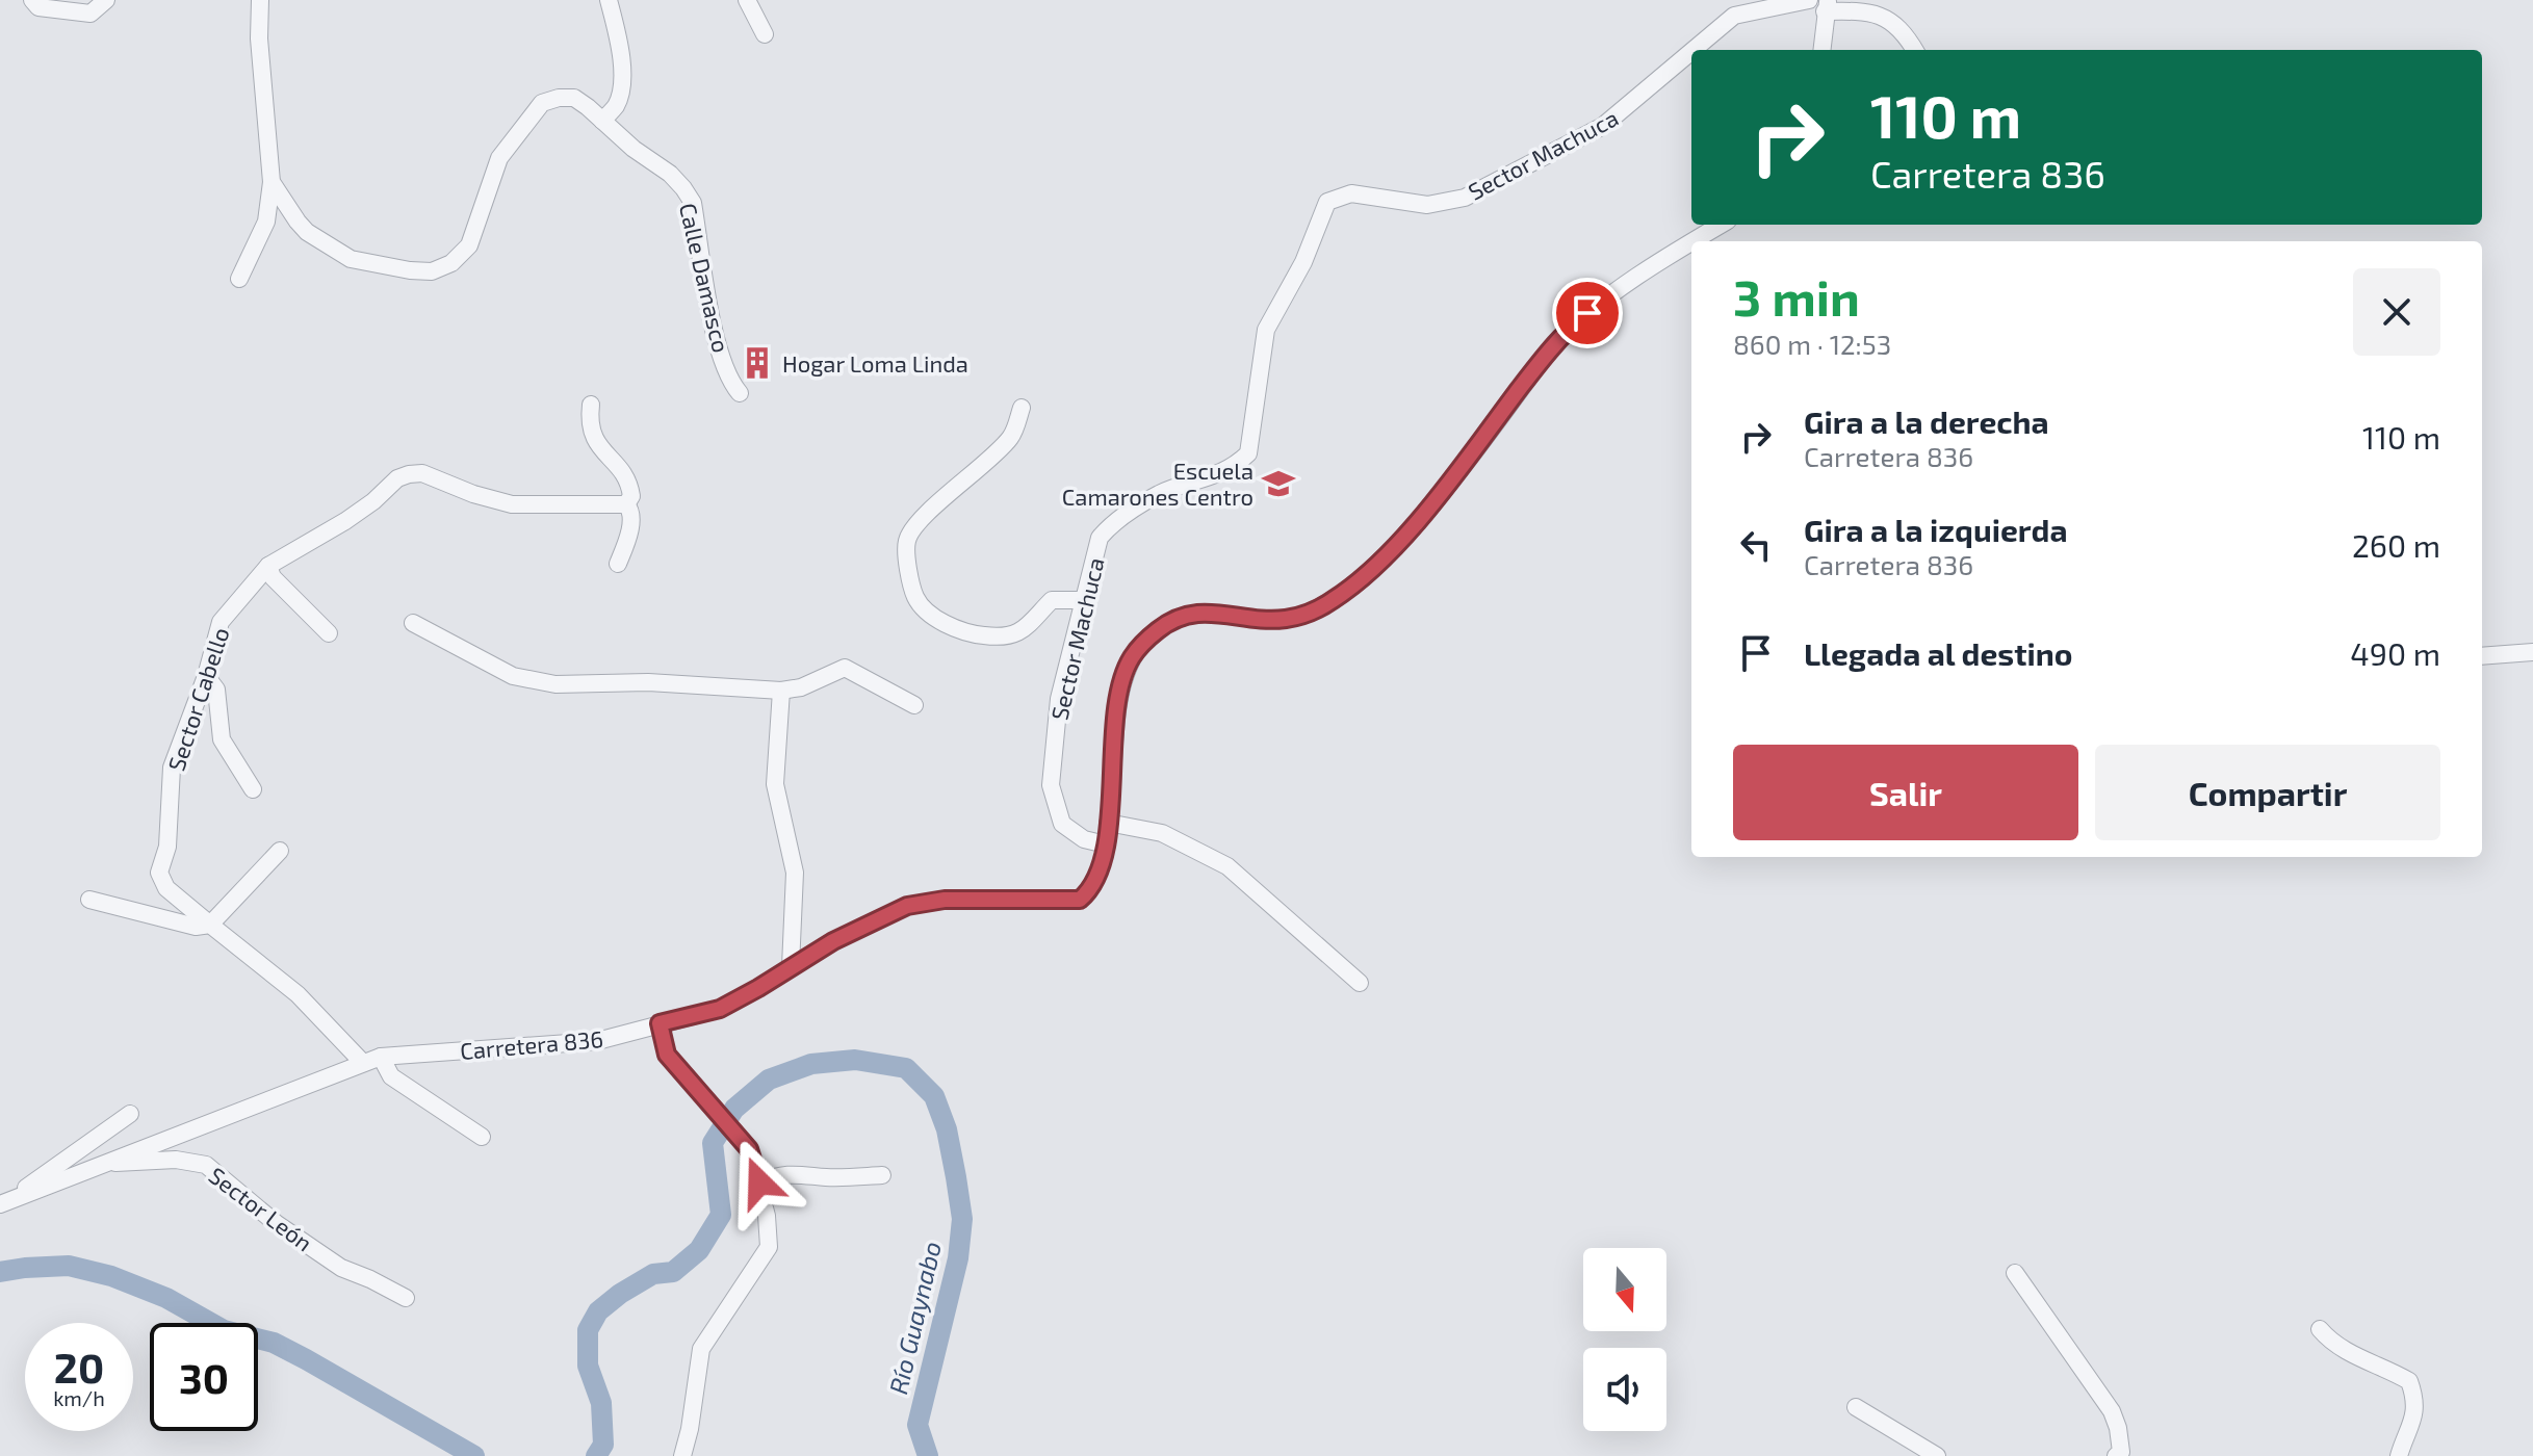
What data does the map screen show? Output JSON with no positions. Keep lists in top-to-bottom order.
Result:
{
  "streets": {
    "street": [
      "Sector Machuca",
      "Calle Damasco",
      "Sector Cabello",
      "Carretera 836",
      "Sector León"
    ]
  },
  "crossings": [
    ["Sector Machuca", "Carretera 836"],
    ["Sector Cabello", "Carretera 836"],
    ["Carretera 836", "Sector León"]
  ],
  "water": ["Río Guaynabo"],
  "places": {
    "building": ["Hogar Loma Linda"],
    "school or university": ["Escuela Camarones Centro"]
  },
  "north": "bottom",
  "page": {
    "turn": ["110 m", "Carretera 836"],
    "heading": ["3 min", "860 m · 12:53"],
    "list": [
      {
        "name": "Gira a la derecha",
        "note": "Carretera 836",
        "value": "110 m"
      },
      {
        "name": "Gira a la izquierda",
        "note": "Carretera 836",
        "value": "260 m"
      },
      {
        "name": "Llegada al destino",
        "value": "490 m"
      }
    ],
    "buttons": ["Salir", "Compartir"],
    "speed": "20 km/h",
    "limit": "30"
  }
}
